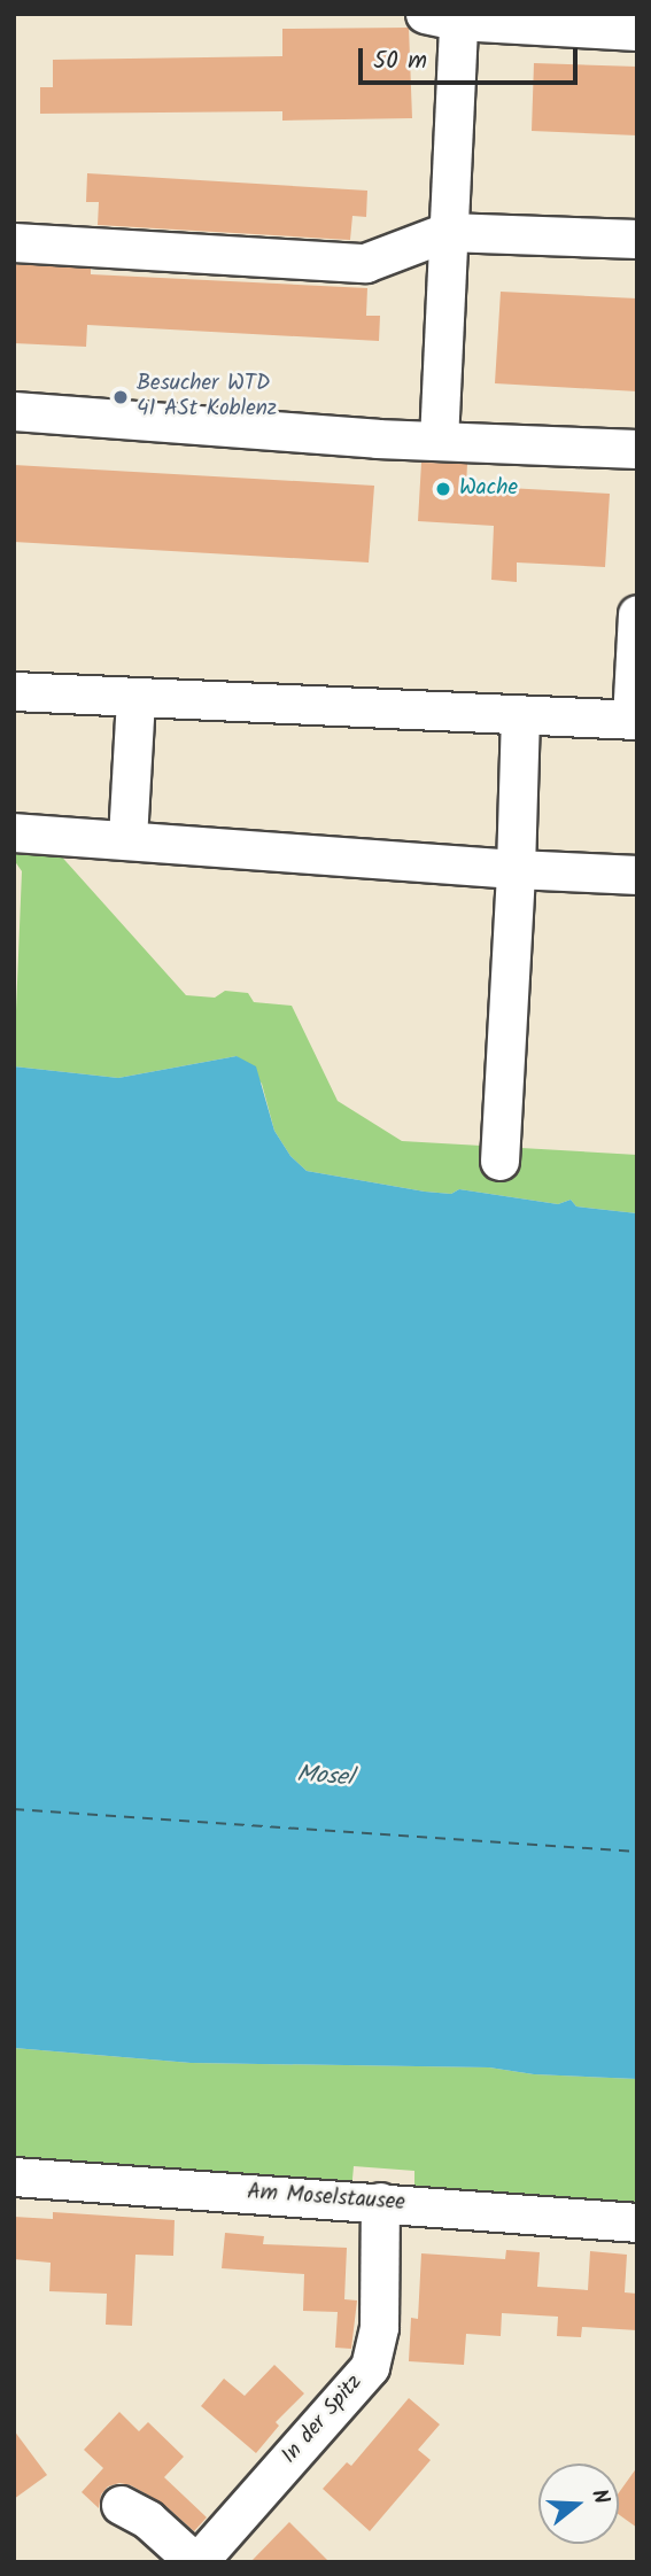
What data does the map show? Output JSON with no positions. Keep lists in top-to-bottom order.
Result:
{
  "streets": {
    "street": ["Am Moselstausee", "In der Spitz"]
  },
  "crossings": [
    ["Am Moselstausee", "In der Spitz"]
  ],
  "water": ["Mosel"],
  "places": ["Besucher WTD 41 ASt Koblenz", "Wache"],
  "scale_bar": "50 m",
  "north": "right"
}
